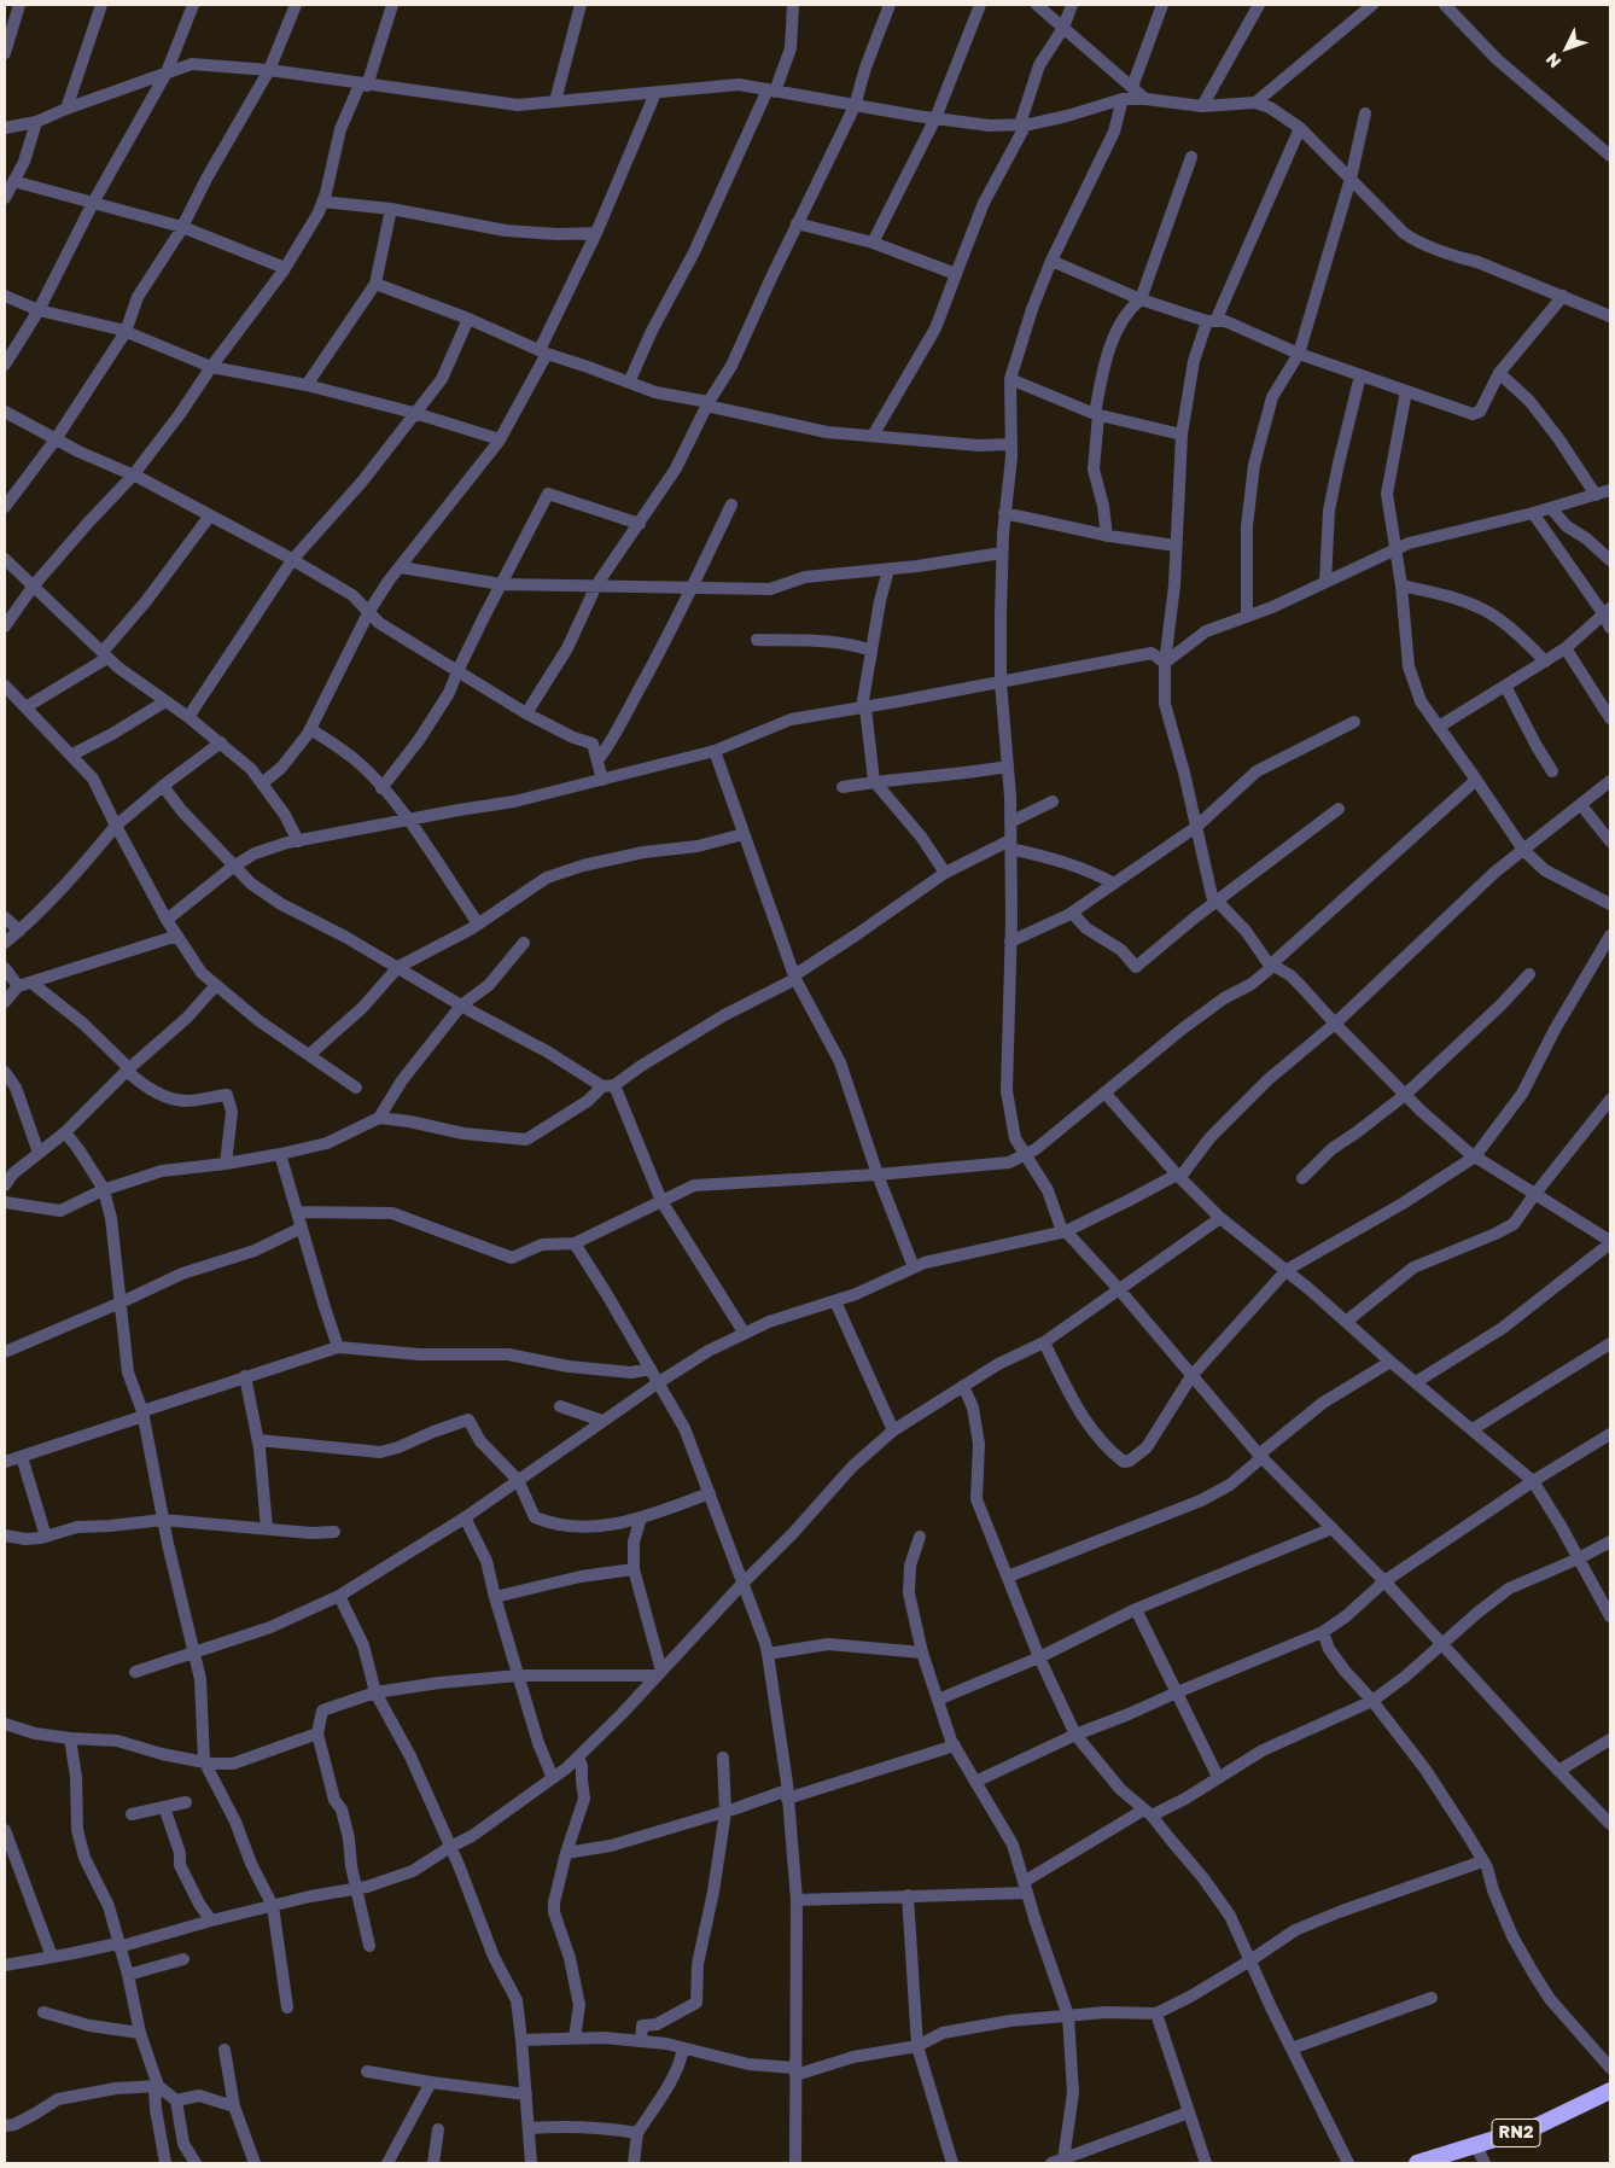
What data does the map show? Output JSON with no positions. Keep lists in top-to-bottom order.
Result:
{
  "streets": {
    "highway": ["RN2"]
  },
  "north": "bottom left"
}
